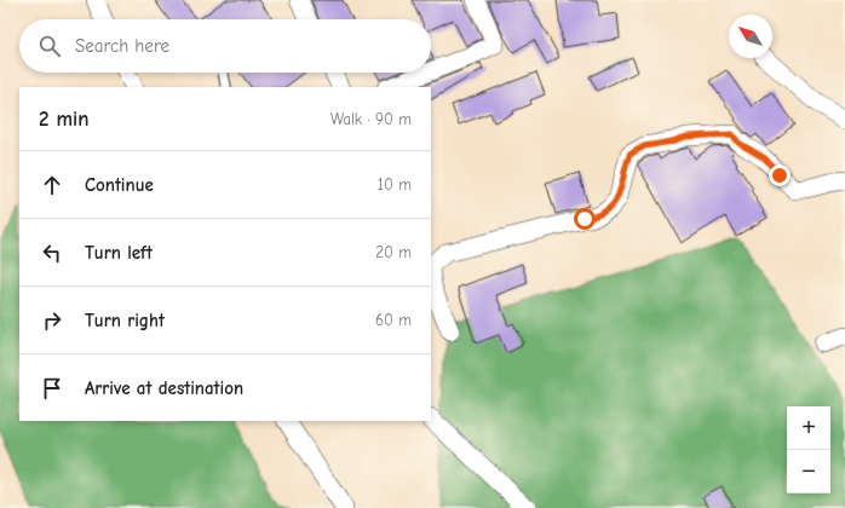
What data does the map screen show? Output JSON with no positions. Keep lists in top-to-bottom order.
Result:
{
  "north": "top left",
  "page": {
    "search": "Search here",
    "heading": ["2 min", "Walk · 90 m"],
    "list": [
      ["Continue", "10 m"],
      ["Turn left", "20 m"],
      ["Turn right", "60 m"],
      "Arrive at destination"
    ],
    "map_buttons": ["+", "−"]
  }
}
